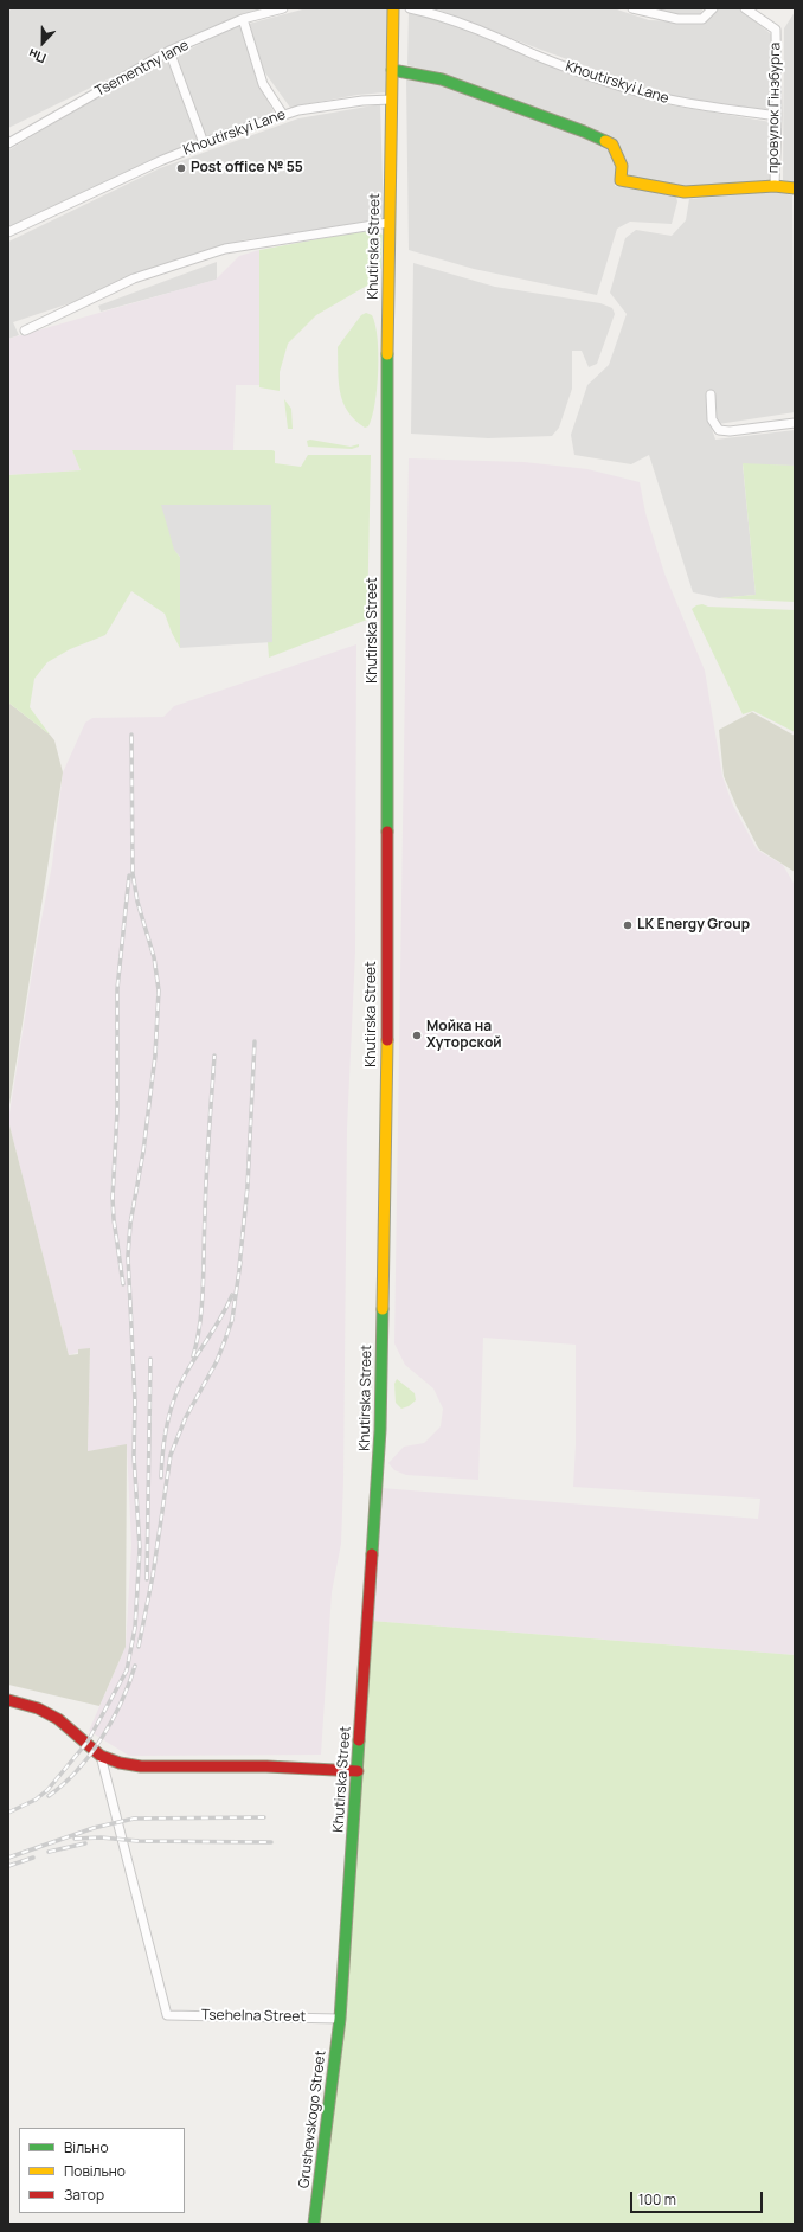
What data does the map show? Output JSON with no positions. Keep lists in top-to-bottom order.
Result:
{
  "streets": {
    "main road": ["Khutirska Street", "Grushevskogo Street"],
    "street": [
      "Tsementny lane",
      "Khoutirskyi Lane",
      "провулок Гінзбурга",
      "Tsehelna Street"
    ]
  },
  "crossings": [
    ["Khoutirskyi Lane", "провулок Гінзбурга"],
    ["Khoutirskyi Lane", "Khutirska Street"],
    ["Khutirska Street", "Tsehelna Street"],
    ["Khutirska Street", "Grushevskogo Street"],
    ["Tsehelna Street", "Grushevskogo Street"]
  ],
  "places": ["Post office № 55", "LK Energy Group", "Мойка на Хуторской"],
  "legend": ["Вільно", "Повільно", "Затор"],
  "scale_bar": "100 m",
  "north": "bottom"
}
